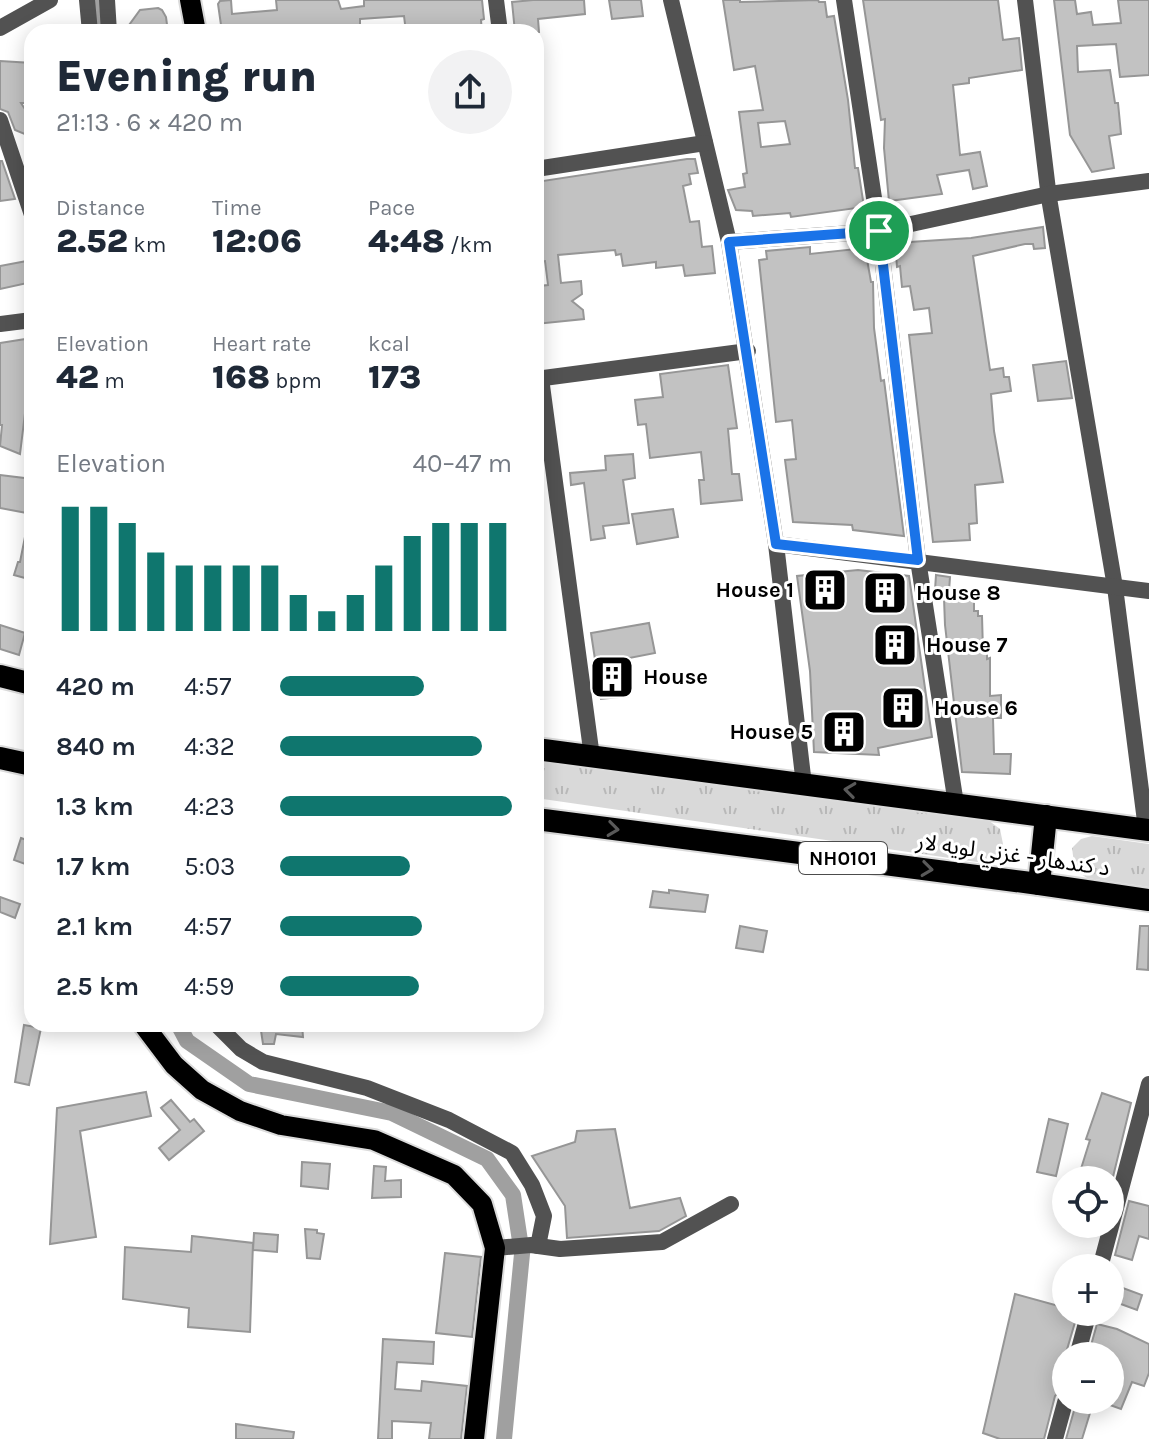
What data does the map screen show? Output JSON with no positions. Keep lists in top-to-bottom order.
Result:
{
  "streets": {
    "highway": ["د کندهار - غزني لويه لار", "NH0101"]
  },
  "places": {
    "building": [
      "House 1",
      "House 8",
      "House 7",
      "House",
      "House 6",
      "House 5"
    ]
  },
  "page": {
    "heading": ["Evening run", "21:13 · 6 × 420 m"],
    "stats": [
      ["Distance", "2.52 km"],
      ["Time", "12:06"],
      ["Pace", "4:48 /km"],
      ["Elevation", "42 m"],
      ["Heart rate", "168 bpm"],
      ["kcal", "173"]
    ],
    "chart": ["Elevation", "40–47 m"],
    "list": [
      {
        "name": "420 m",
        "note": "4:57"
      },
      {
        "name": "840 m",
        "note": "4:32"
      },
      {
        "name": "1.3 km",
        "note": "4:23"
      },
      {
        "name": "1.7 km",
        "note": "5:03"
      },
      {
        "name": "2.1 km",
        "note": "4:57"
      },
      {
        "name": "2.5 km",
        "note": "4:59"
      }
    ],
    "map_buttons": ["+", "−"]
  }
}
